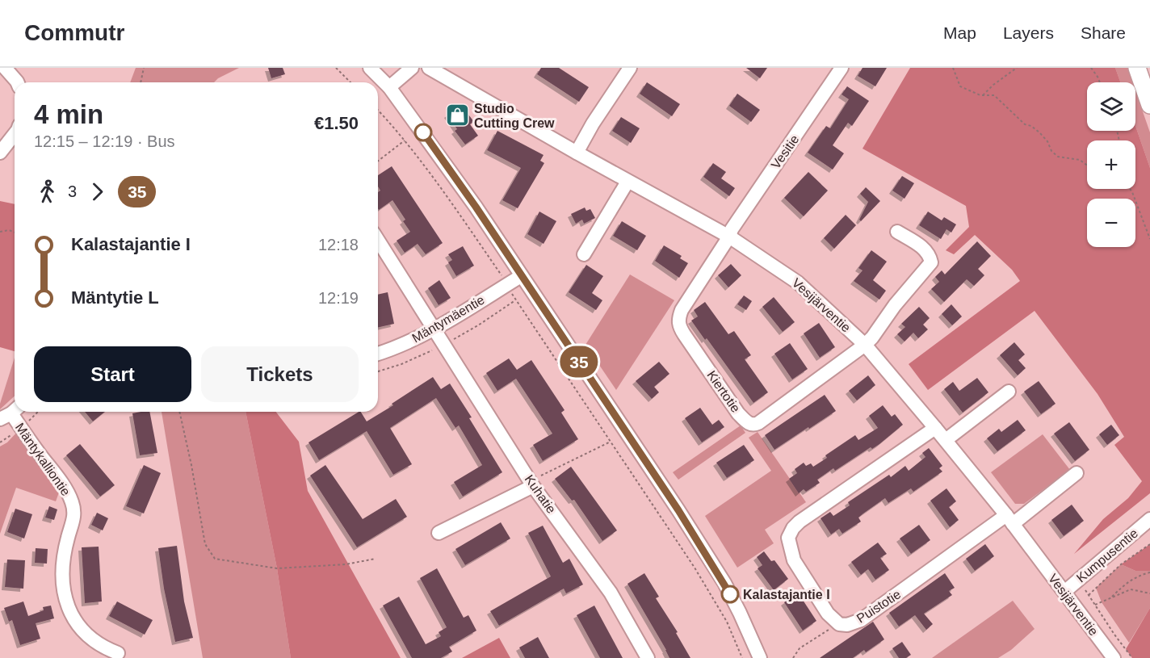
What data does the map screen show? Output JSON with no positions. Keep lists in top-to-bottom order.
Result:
{
  "streets": {
    "street": [
      "Vesitie",
      "Vesijärventie",
      "Mäntymäentie",
      "Kiertotie",
      "Mäntykalliontie",
      "Kuhatie",
      "Kumpusentie",
      "Puistotie"
    ]
  },
  "crossings": [
    ["Vesitie", "Vesijärventie"],
    ["Vesitie", "Kiertotie"],
    ["Vesijärventie", "Kiertotie"],
    ["Vesijärventie", "Kumpusentie"],
    ["Vesijärventie", "Puistotie"],
    ["Mäntymäentie", "Kuhatie"]
  ],
  "places": {
    "shop": ["Studio Cutting Crew"],
    "other": ["Kalastajantie I"]
  },
  "lines": ["bus line 35"],
  "page": {
    "header": "Commutr",
    "nav": ["Map", "Layers", "Share"],
    "on_map": "35",
    "map_buttons": ["+", "−"],
    "heading": ["4 min", "12:15 – 12:19 · Bus", "€1.50"],
    "legs": ["3", "35"],
    "list": [
      {
        "name": "Kalastajantie I",
        "value": "12:18"
      },
      {
        "name": "Mäntytie L",
        "value": "12:19"
      }
    ],
    "buttons": ["Start", "Tickets"]
  }
}
